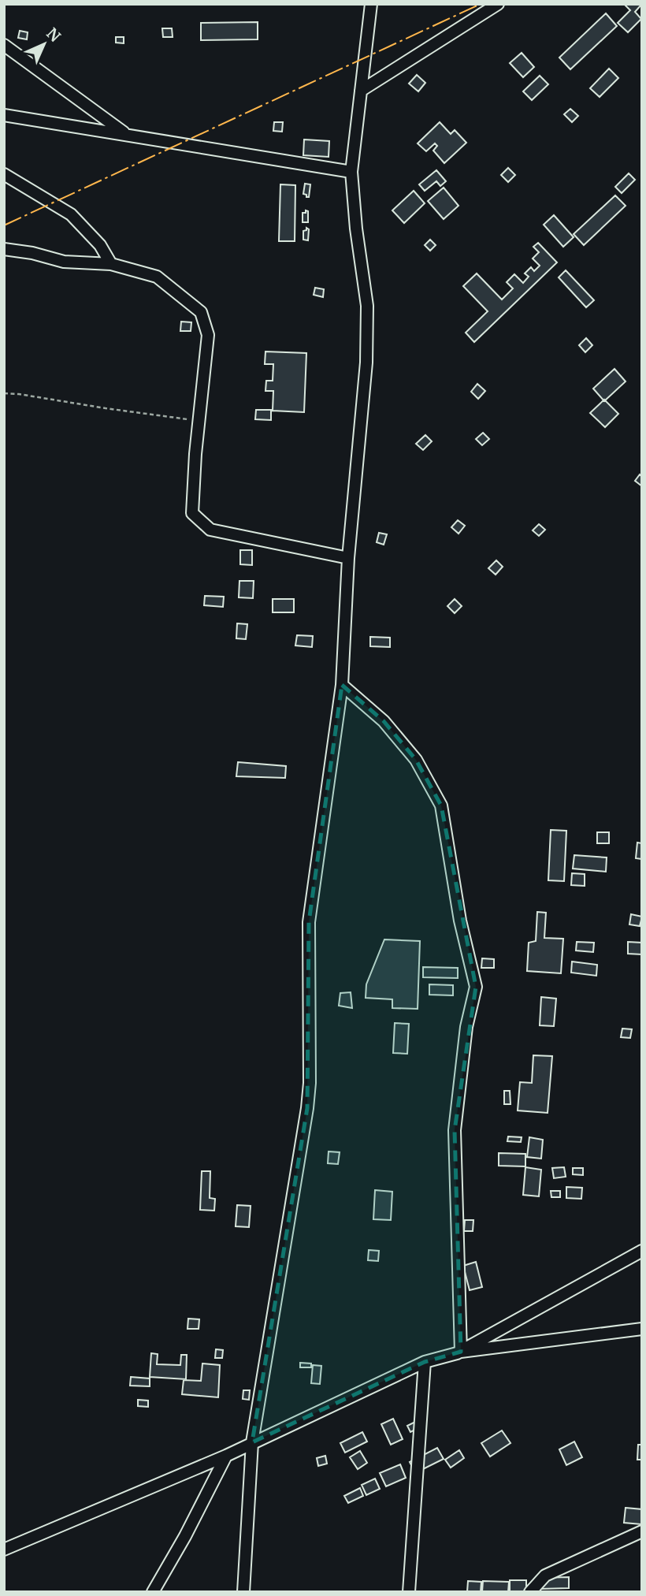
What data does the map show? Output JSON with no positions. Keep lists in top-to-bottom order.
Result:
{
  "north": "top right"
}
